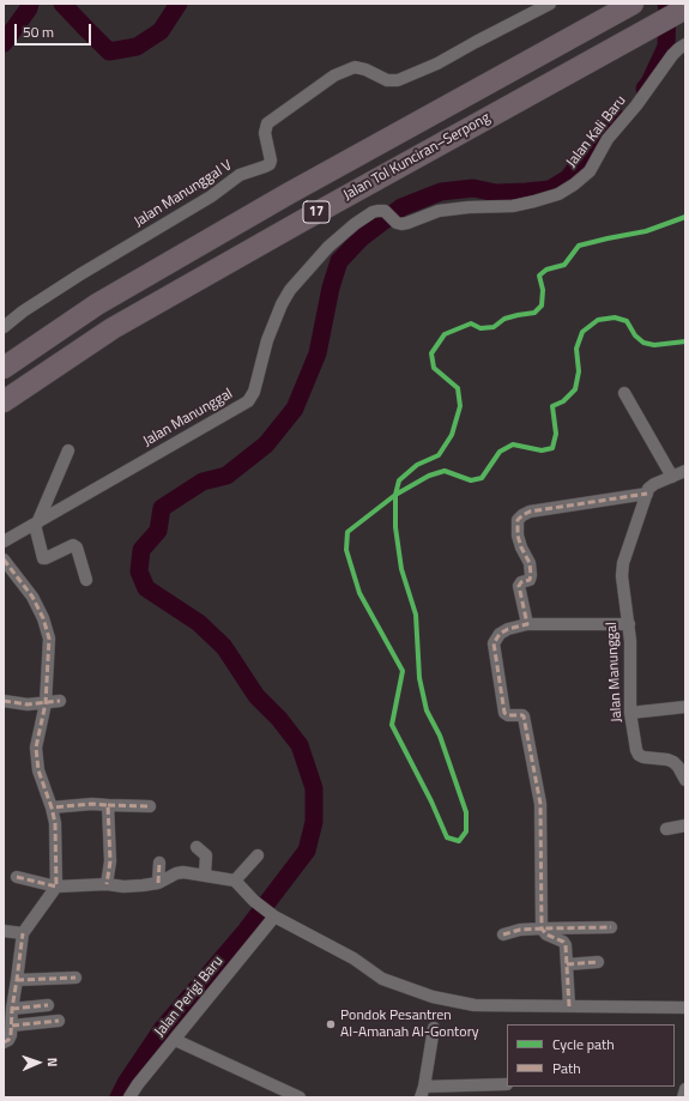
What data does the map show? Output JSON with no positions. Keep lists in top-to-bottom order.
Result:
{
  "streets": {
    "highway": ["Jalan Tol Kunciran–Serpong", "17"],
    "street": [
      "Jalan Kali Baru",
      "Jalan Manunggal V",
      "Jalan Manunggal",
      "Jalan Perigi Baru"
    ]
  },
  "crossings": [
    ["Jalan Kali Baru", "Jalan Manunggal"]
  ],
  "places": ["Pondok Pesantren Al-Amanah Al-Gontory"],
  "legend": ["Cycle path", "Path"],
  "scale_bar": "50 m",
  "north": "right"
}
